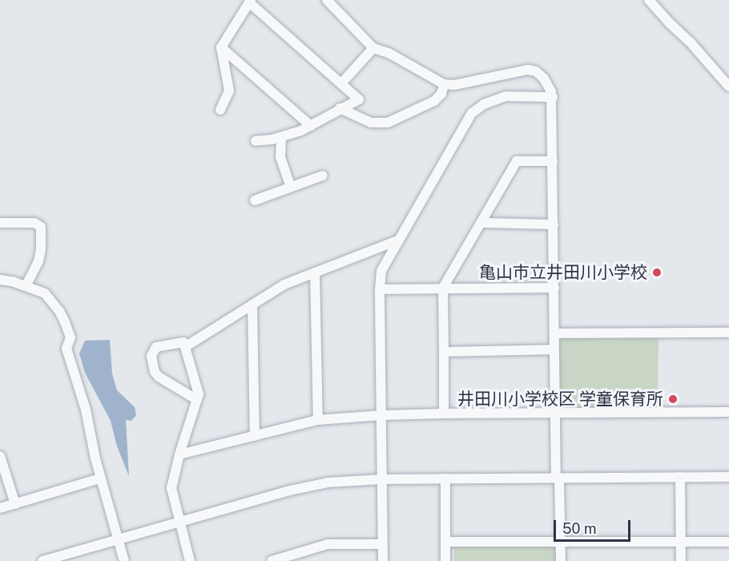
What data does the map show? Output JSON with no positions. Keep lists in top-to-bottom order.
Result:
{
  "places": ["亀山市立井田川小学校", "井田川小学校区 学童保育所"],
  "scale_bar": "50 m"
}
